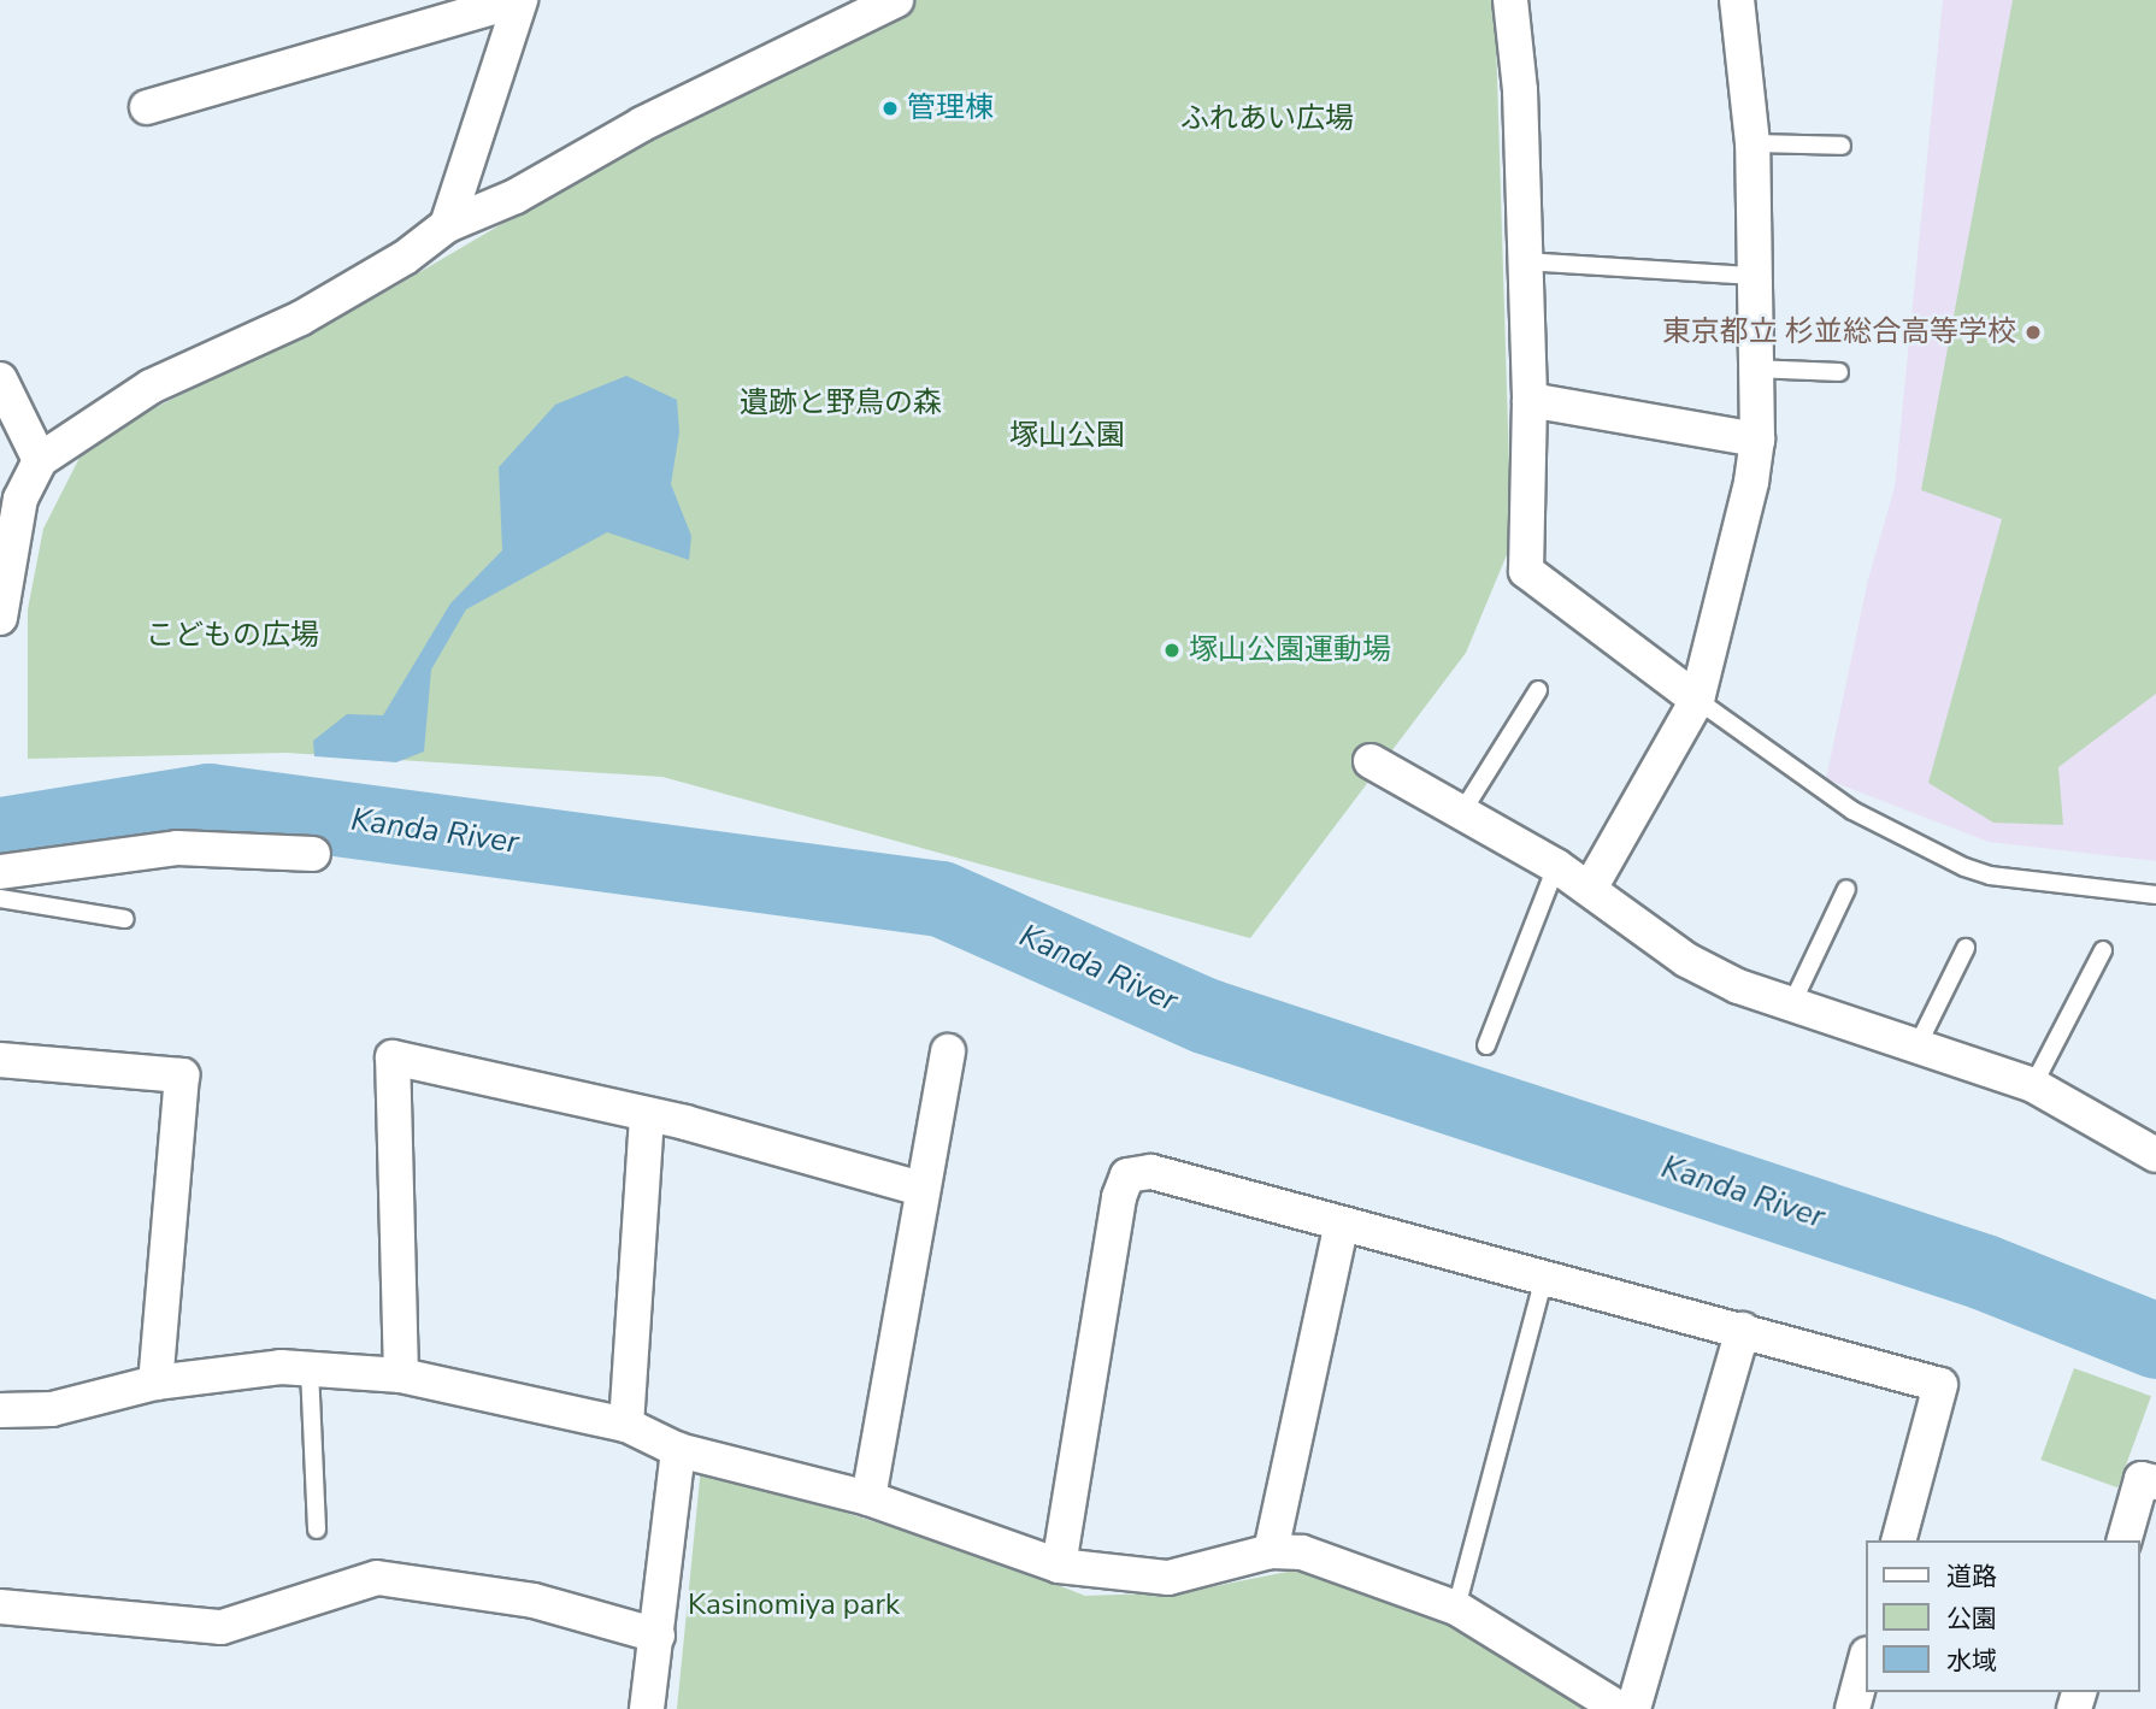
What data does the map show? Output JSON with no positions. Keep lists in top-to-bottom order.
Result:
{
  "water": ["Kanda River"],
  "parks": [
    "ふれあい広場",
    "遺跡と野鳥の森",
    "塚山公園",
    "こどもの広場",
    "Kasinomiya park"
  ],
  "places": ["管理棟", "東京都立 杉並総合高等学校", "塚山公園運動場"],
  "legend": ["道路", "公園", "水域"]
}
